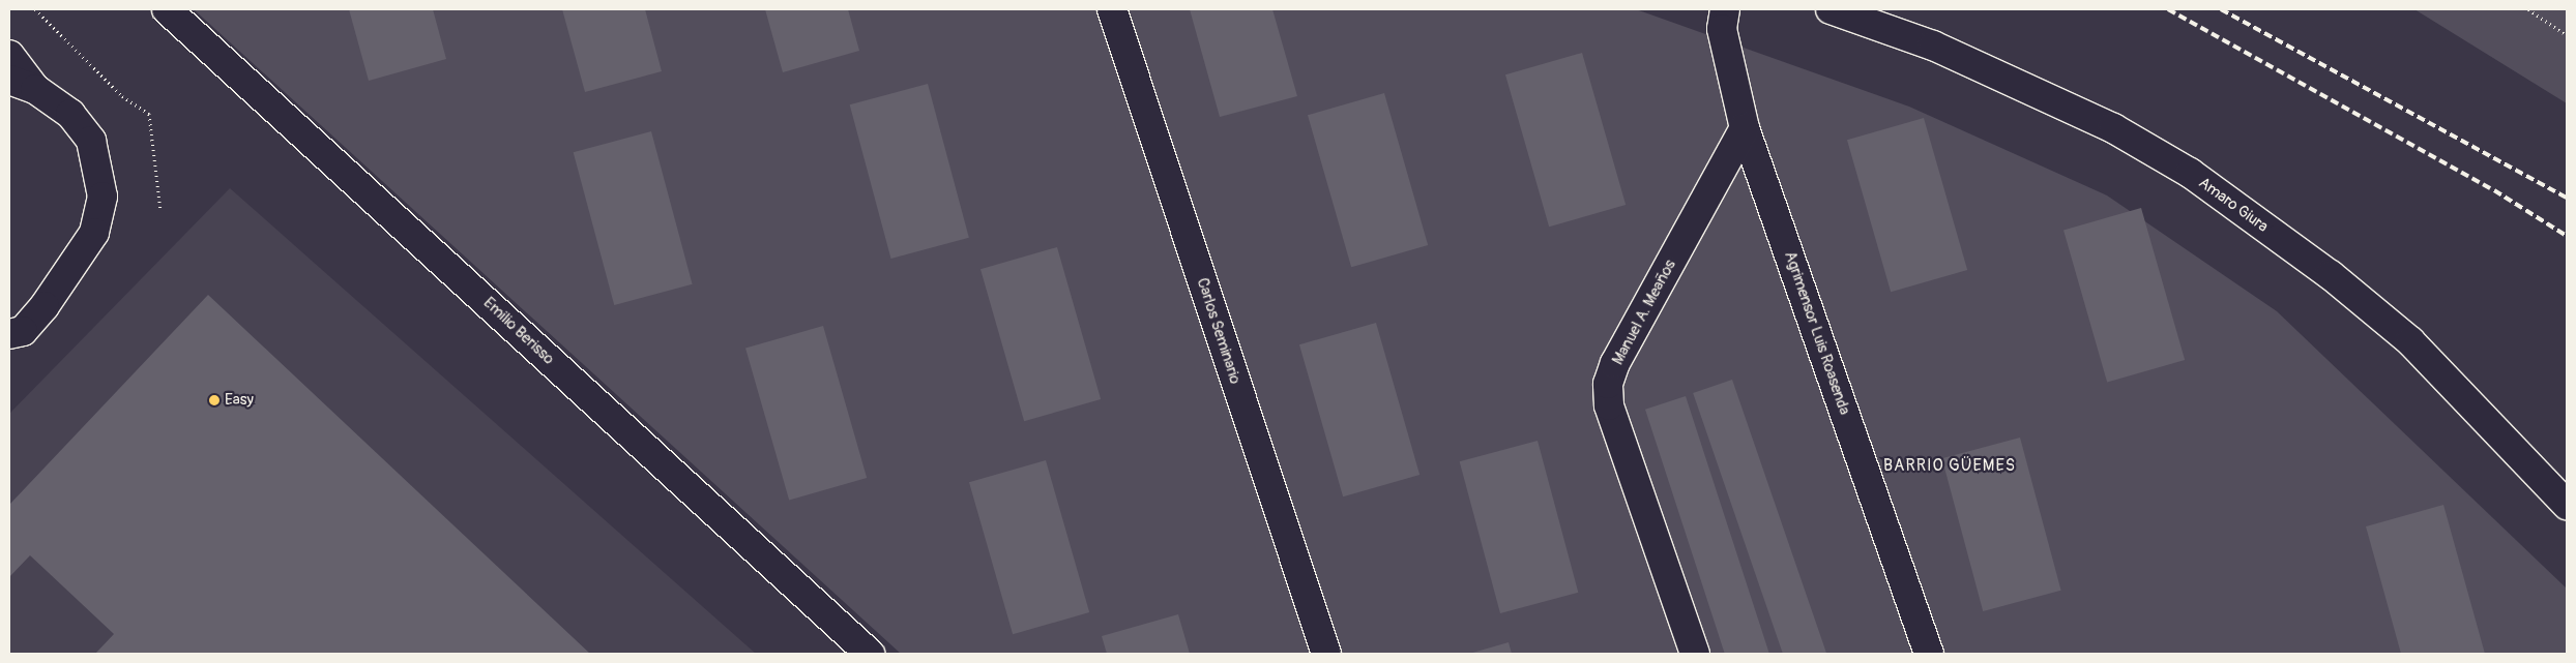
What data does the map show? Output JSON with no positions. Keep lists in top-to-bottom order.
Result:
{
  "streets": {
    "street": [
      "Amaro Giura",
      "Manuel A. Meaños",
      "Emilio Berisso",
      "Carlos Seminario",
      "Agrimensor Luis Roasenda"
    ]
  },
  "crossings": [
    ["Manuel A. Meaños", "Agrimensor Luis Roasenda"]
  ],
  "districts": ["BARRIO GÜEMES"],
  "places": ["Easy"]
}
